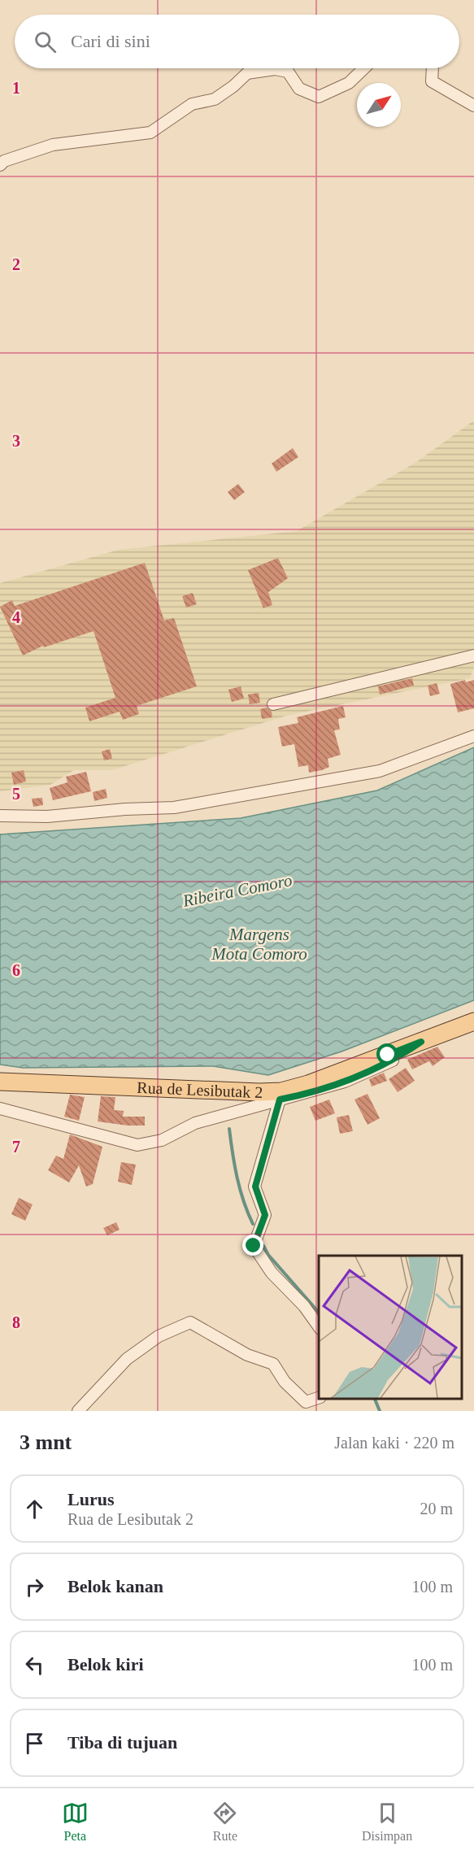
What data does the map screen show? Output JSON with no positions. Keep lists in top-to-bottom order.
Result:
{
  "streets": {
    "main road": ["Rua de Lesibutak 2"]
  },
  "water": ["Ribeira Comoro", "Margens Mota Comoro"],
  "north": "top right",
  "page": {
    "search": "Cari di sini",
    "heading": ["3 mnt", "Jalan kaki · 220 m"],
    "list": [
      ["Lurus", "Rua de Lesibutak 2", "20 m"],
      ["Belok kanan", "100 m"],
      ["Belok kiri", "100 m"],
      "Tiba di tujuan"
    ],
    "nav": ["Peta", "Rute", "Disimpan"]
  },
  "grid": {
    "rows": [
      "1",
      "2",
      "3",
      "4",
      "5",
      "6",
      "7",
      "8"
    ]
  }
}
